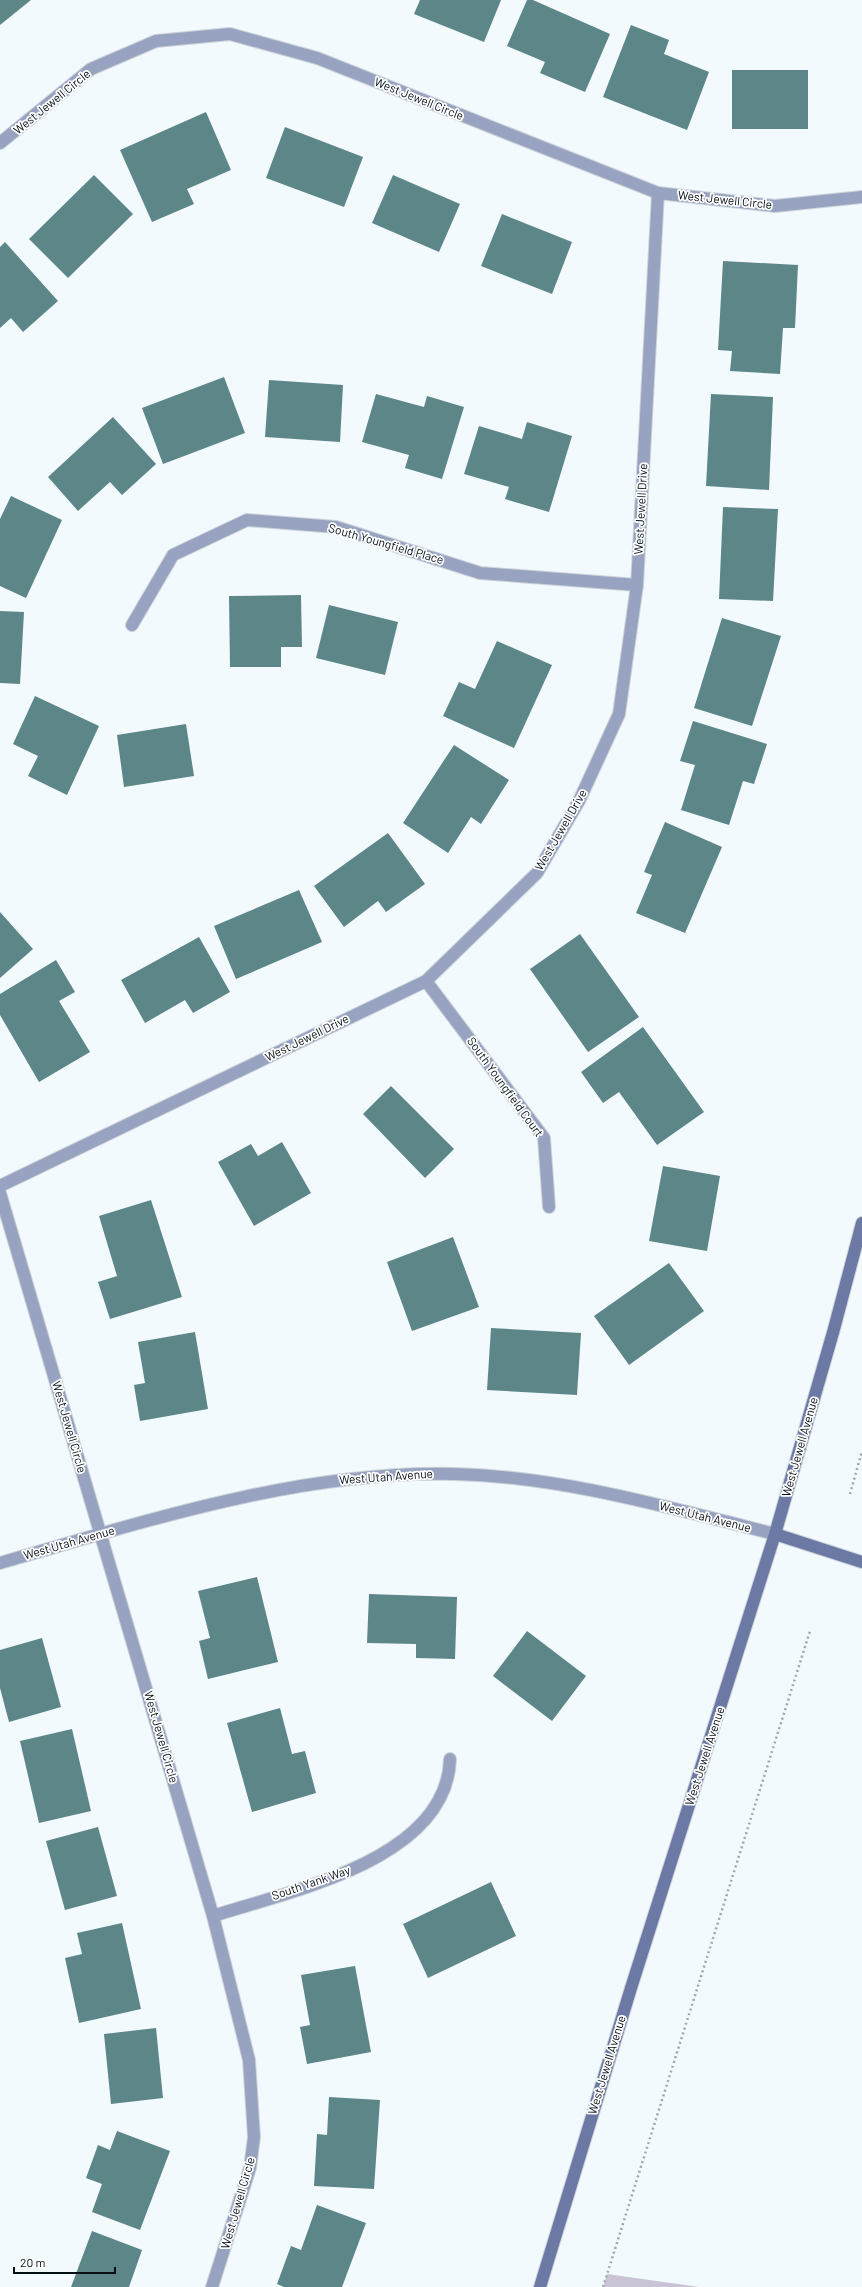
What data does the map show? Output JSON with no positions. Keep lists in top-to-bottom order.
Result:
{
  "streets": {
    "main road": ["West Jewell Avenue"],
    "street": [
      "West Jewell Circle",
      "West Jewell Drive",
      "South Youngfield Place",
      "South Youngfield Court",
      "West Utah Avenue",
      "South Yank Way"
    ]
  },
  "crossings": [
    ["West Jewell Circle", "West Jewell Drive"],
    ["West Jewell Circle", "West Utah Avenue"],
    ["West Jewell Circle", "South Yank Way"],
    ["West Jewell Drive", "South Youngfield Place"],
    ["West Jewell Drive", "South Youngfield Court"],
    ["West Jewell Avenue", "West Utah Avenue"]
  ],
  "scale_bar": "20 m"
}
